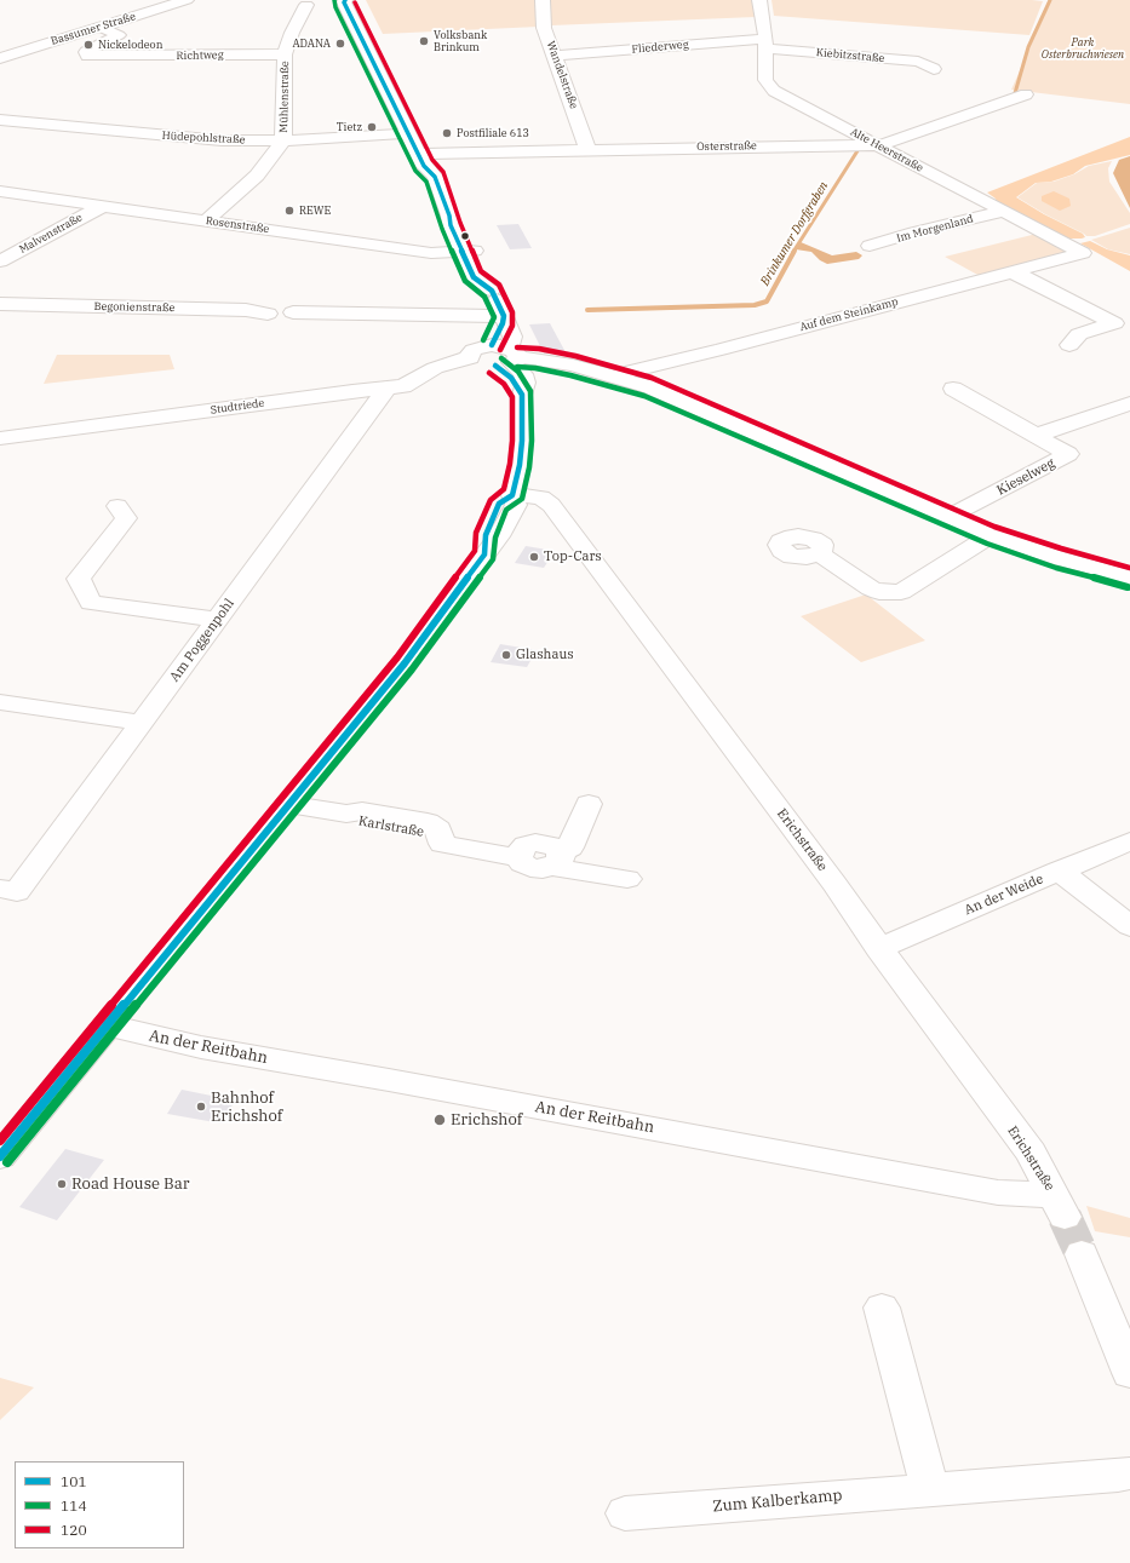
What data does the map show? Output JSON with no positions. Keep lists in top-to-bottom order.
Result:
{
  "streets": {
    "street": [
      "Bassumer Straße",
      "Fliederweg",
      "Richtweg",
      "Kiebitzstraße",
      "Wandelstraße",
      "Mühlenstraße",
      "Hüdepohlstraße",
      "Osterstraße",
      "Alte Heerstraße",
      "Rosenstraße",
      "Im Morgenland",
      "Malvenstraße",
      "Begonienstraße",
      "Auf dem Steinkamp",
      "Studtriede",
      "Kieselweg",
      "Am Poggenpohl",
      "Karlstraße",
      "Erichstraße",
      "An der Weide",
      "An der Reitbahn",
      "Zum Kalberkamp"
    ]
  },
  "crossings": [
    ["Bassumer Straße", "Richtweg"],
    ["Fliederweg", "Kiebitzstraße"],
    ["Fliederweg", "Wandelstraße"],
    ["Fliederweg", "Alte Heerstraße"],
    ["Richtweg", "Mühlenstraße"],
    ["Kiebitzstraße", "Alte Heerstraße"],
    ["Wandelstraße", "Osterstraße"],
    ["Mühlenstraße", "Hüdepohlstraße"],
    ["Mühlenstraße", "Rosenstraße"],
    ["Osterstraße", "Alte Heerstraße"],
    ["Alte Heerstraße", "Im Morgenland"],
    ["Alte Heerstraße", "Auf dem Steinkamp"],
    ["Rosenstraße", "Malvenstraße"],
    ["Studtriede", "Am Poggenpohl"],
    ["Erichstraße", "An der Weide"],
    ["Erichstraße", "An der Reitbahn"]
  ],
  "water": ["Brinkumer Dorfgraben"],
  "parks": ["Park Osterbruchwiesen"],
  "places": [
    "Volksbank Brinkum",
    "ADANA",
    "Nickelodeon",
    "Tietz",
    "Postfiliale 613",
    "REWE",
    "Top-Cars",
    "Glashaus",
    "Bahnhof Erichshof",
    "Erichshof",
    "Road House Bar"
  ],
  "lines": ["transit line 101", "transit line 114", "transit line 120"],
  "legend": ["101", "114", "120"]
}
